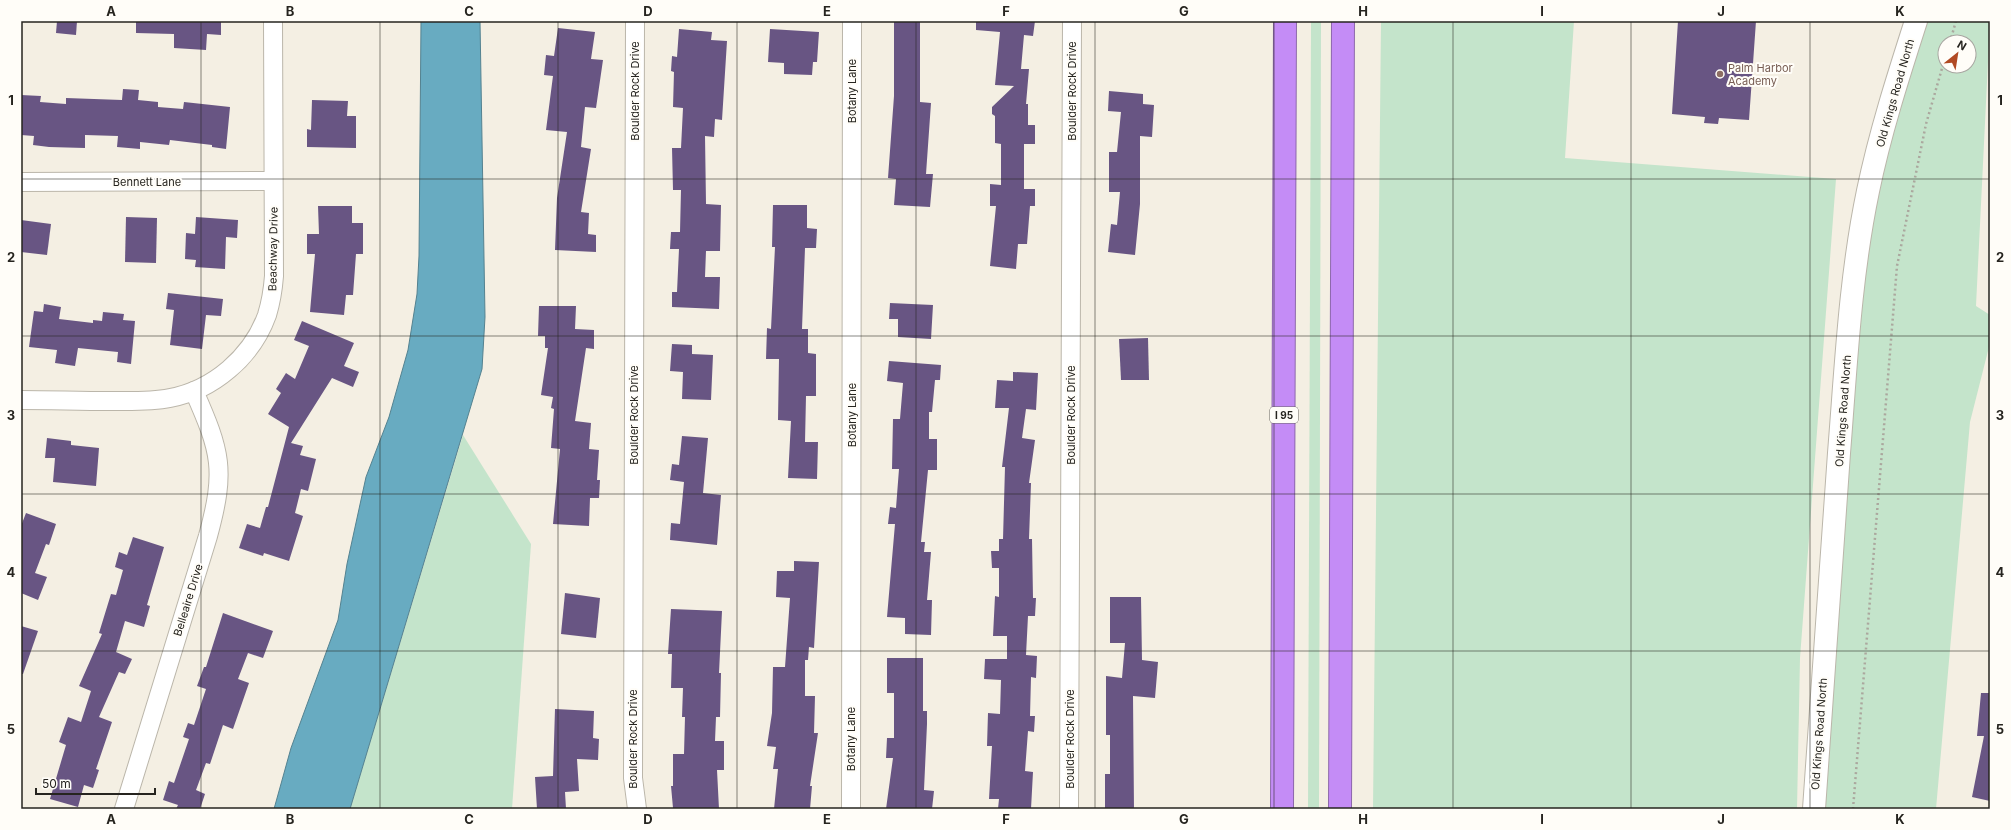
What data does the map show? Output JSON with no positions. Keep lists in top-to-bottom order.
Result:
{
  "streets": {
    "highway": ["I 95"],
    "street": [
      "Boulder Rock Drive",
      "Botany Lane",
      "Old Kings Road North",
      "Bennett Lane",
      "Beachway Drive",
      "Belleaire Drive"
    ]
  },
  "crossings": [
    ["Bennett Lane", "Beachway Drive"],
    ["Beachway Drive", "Belleaire Drive"]
  ],
  "places": ["Palm Harbor Academy"],
  "scale_bar": "50 m",
  "north": "top right",
  "grid": {
    "columns": [
      "A",
      "B",
      "C",
      "D",
      "E",
      "F",
      "G",
      "H",
      "I",
      "J",
      "K"
    ],
    "rows": [
      "1",
      "2",
      "3",
      "4",
      "5"
    ]
  }
}
